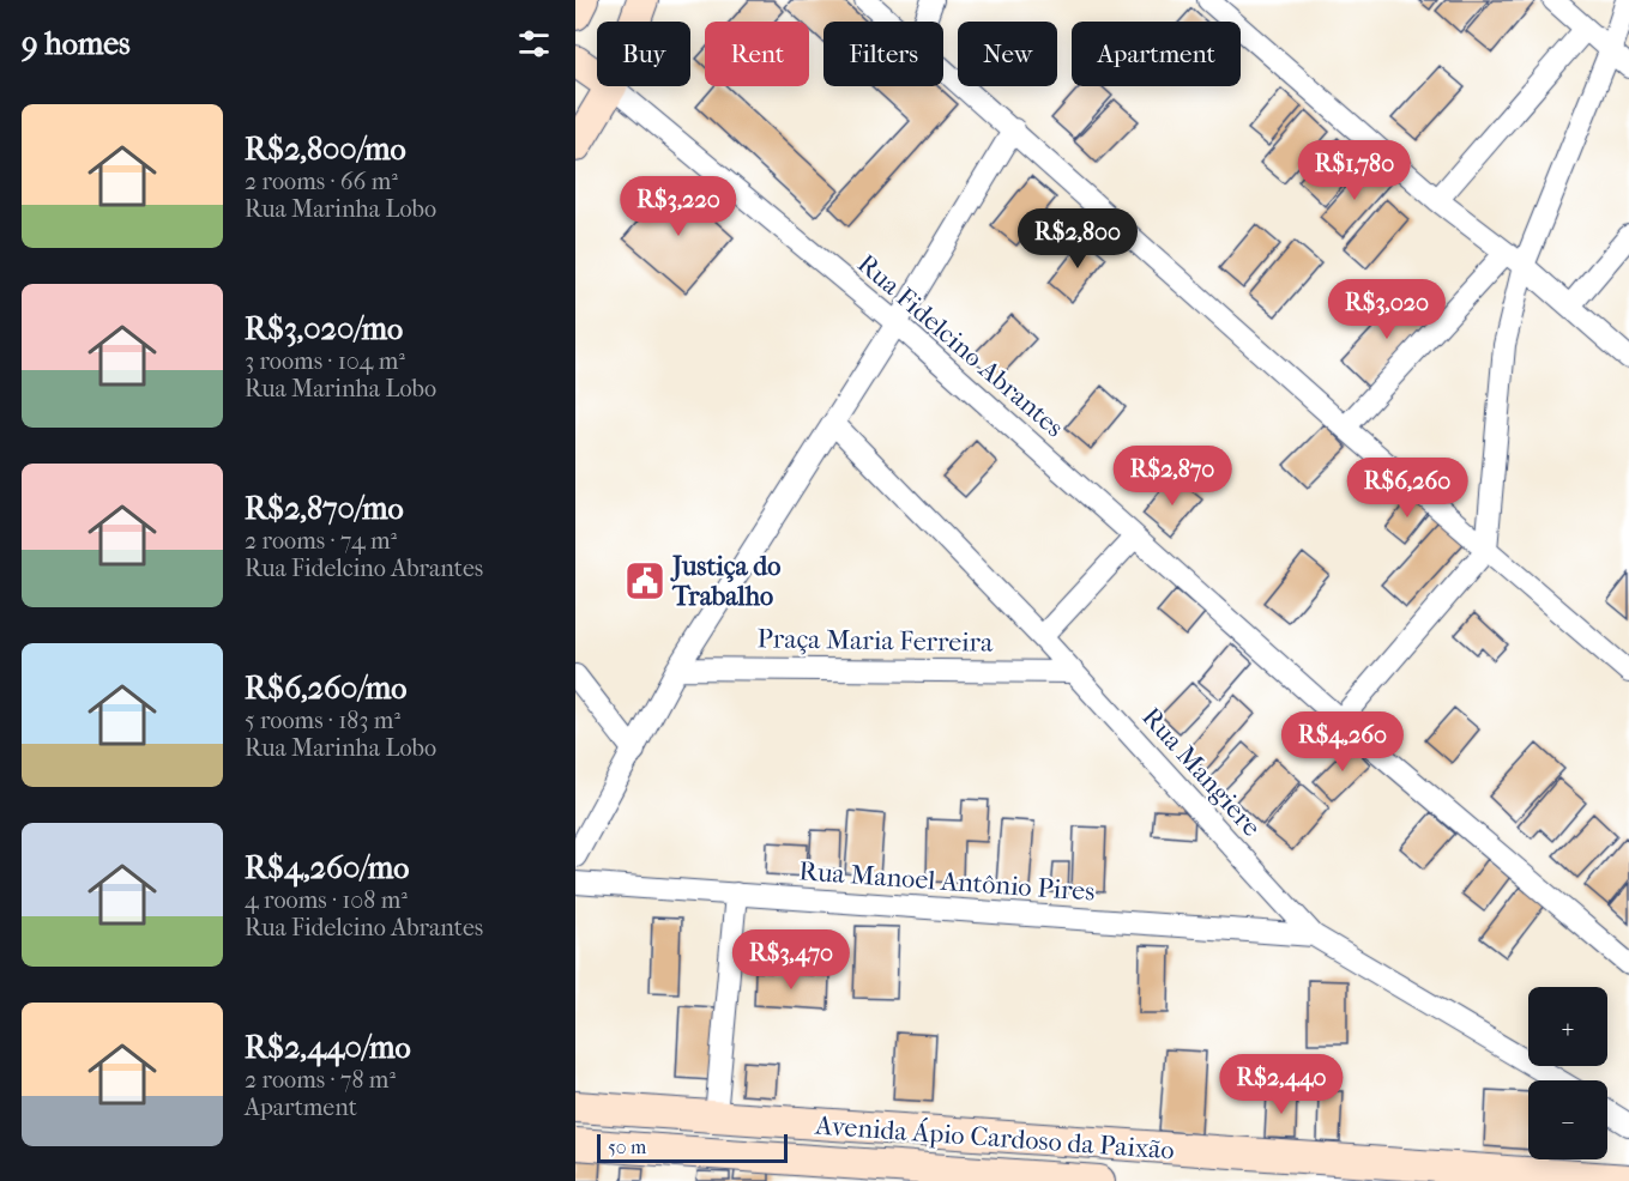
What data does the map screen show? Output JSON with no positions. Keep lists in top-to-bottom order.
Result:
{
  "streets": {
    "main road": ["Avenida Ápio Cardoso da Paixão"],
    "street": [
      "Rua Fidelcino Abrantes",
      "Praça Maria Ferreira",
      "Rua Mangiere",
      "Rua Manoel Antônio Pires"
    ]
  },
  "crossings": [
    ["Praça Maria Ferreira", "Rua Mangiere"],
    ["Rua Mangiere", "Rua Manoel Antônio Pires"]
  ],
  "places": {
    "public building": ["Justiça do Trabalho"]
  },
  "scale_bar": "50 m",
  "page": {
    "heading": "9 homes",
    "chip": [
      "Buy",
      "Rent",
      "Filters",
      "New",
      "Apartment"
    ],
    "list": [
      {
        "name": "R$2,800/mo",
        "note": "2 rooms · 66 m² · Rua Marinha Lobo"
      },
      {
        "name": "R$3,020/mo",
        "note": "3 rooms · 104 m² · Rua Marinha Lobo"
      },
      {
        "name": "R$2,870/mo",
        "note": "2 rooms · 74 m² · Rua Fidelcino Abrantes"
      },
      {
        "name": "R$6,260/mo",
        "note": "5 rooms · 183 m² · Rua Marinha Lobo"
      },
      {
        "name": "R$4,260/mo",
        "note": "4 rooms · 108 m² · Rua Fidelcino Abrantes"
      },
      {
        "name": "R$2,440/mo",
        "note": "2 rooms · 78 m² · Apartment"
      }
    ],
    "price": [
      "R$1,780",
      "R$3,220",
      "R$2,800",
      "R$3,020",
      "R$2,870",
      "R$6,260",
      "R$4,260",
      "R$3,470",
      "R$2,440"
    ],
    "map_buttons": ["+", "−"],
    "scale": "50 m"
  }
}
